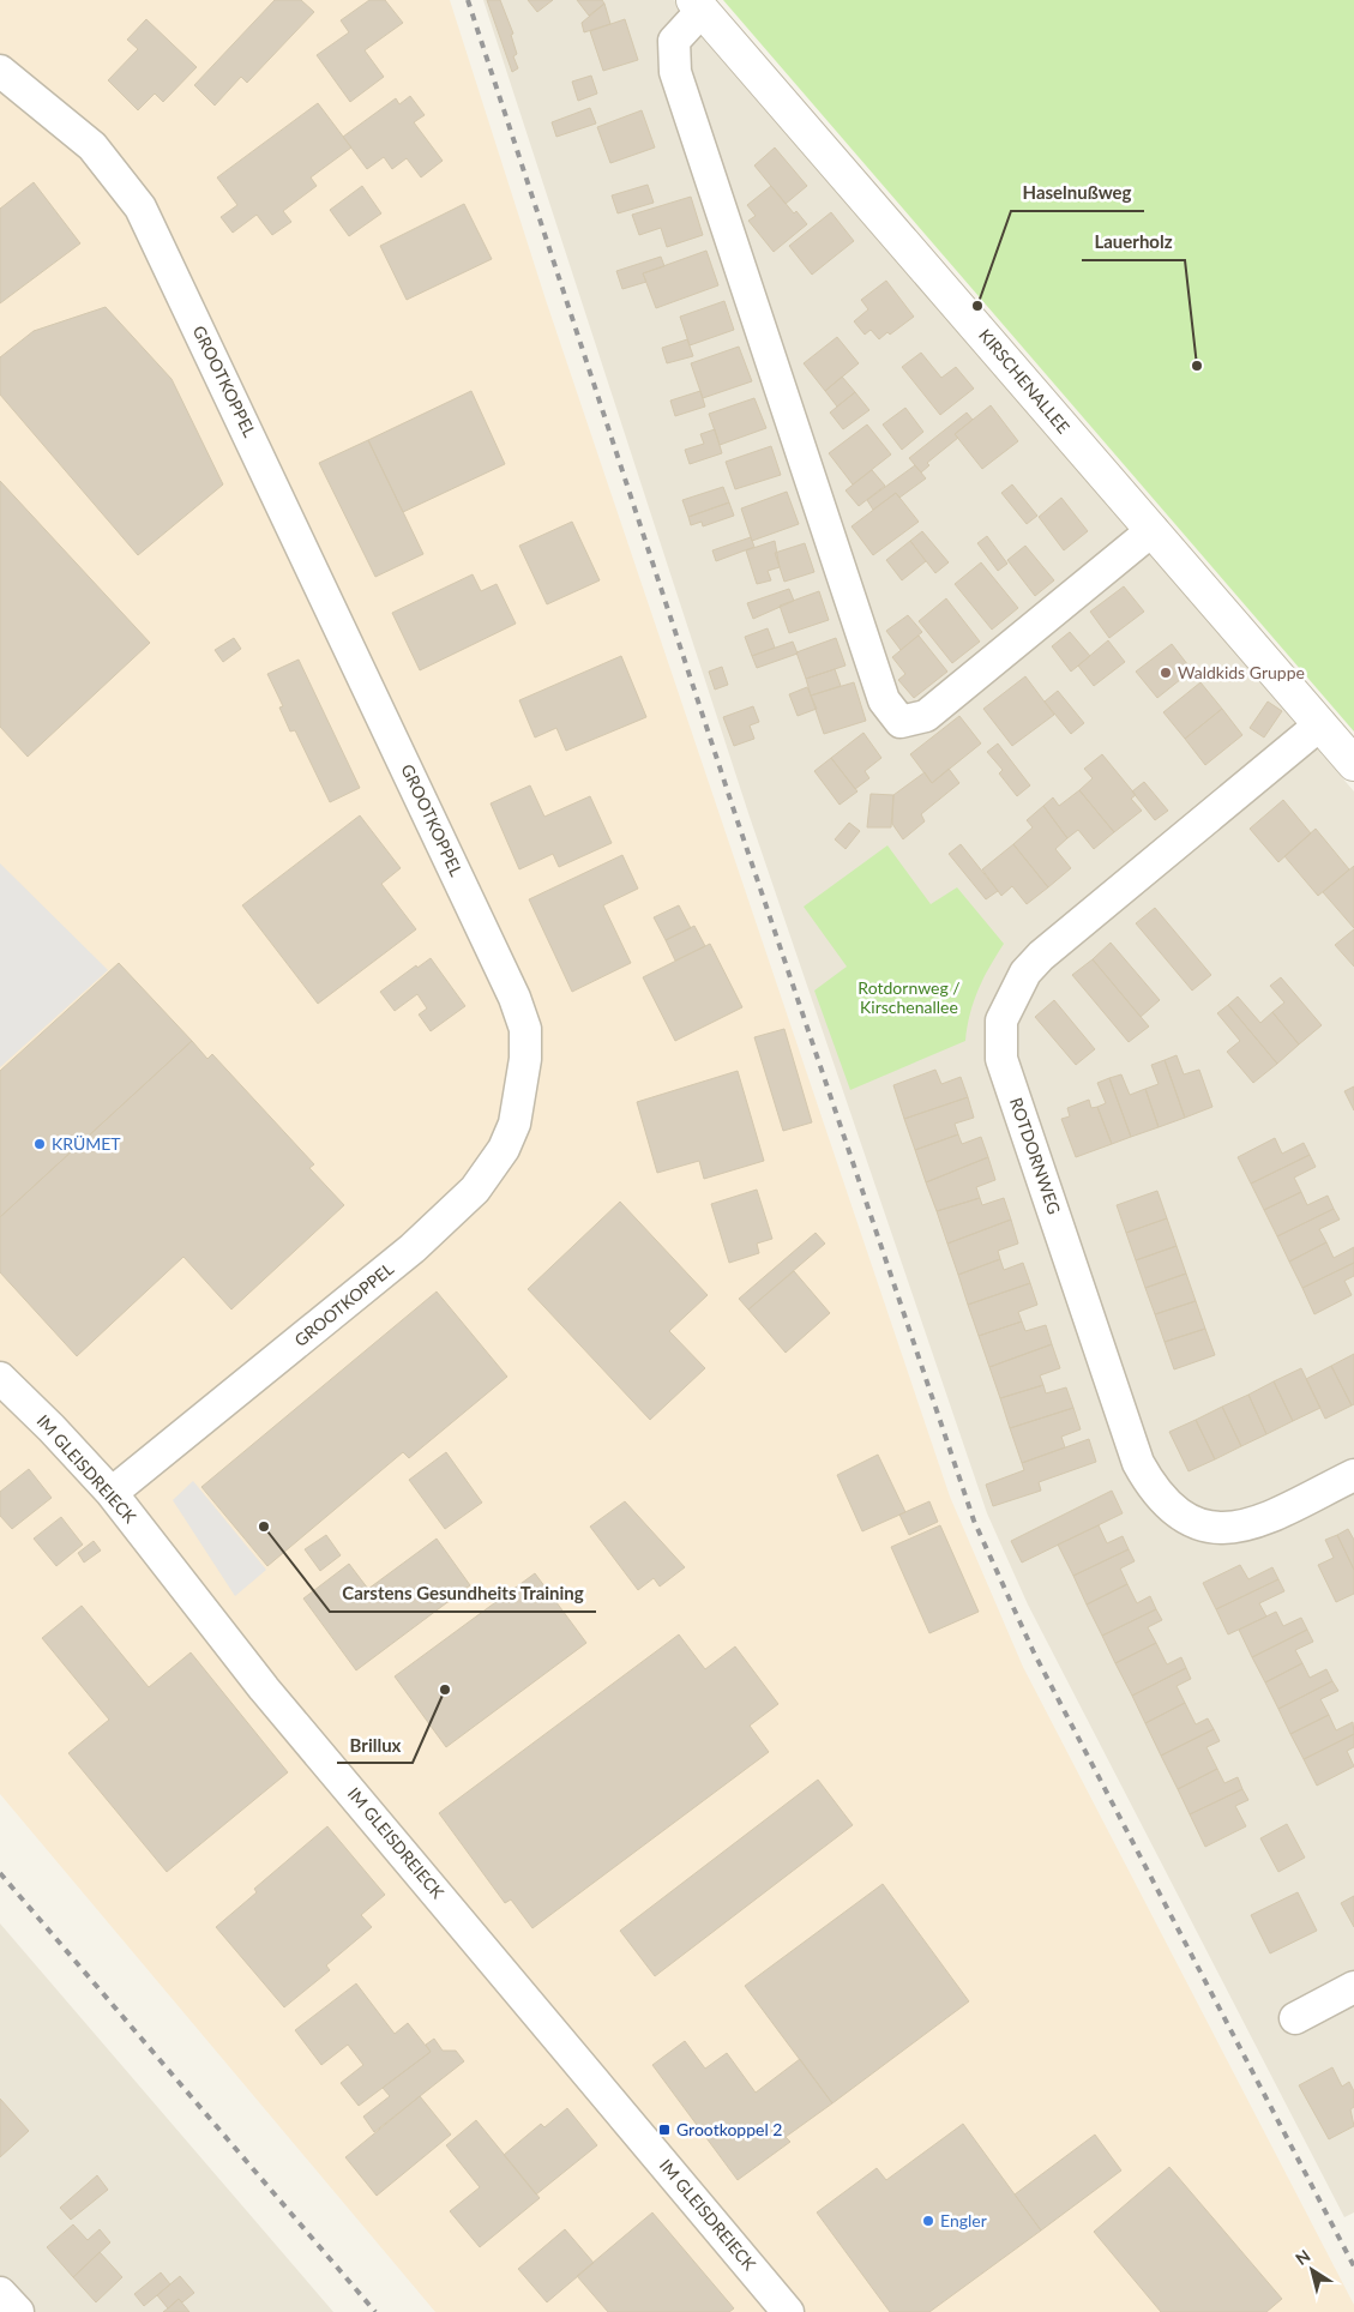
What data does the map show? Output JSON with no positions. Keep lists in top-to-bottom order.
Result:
{
  "streets": {
    "street": [
      "GROOTKOPPEL",
      "KIRSCHENALLEE",
      "ROTDORNWEG",
      "IM GLEISDREIECK"
    ]
  },
  "crossings": [
    ["GROOTKOPPEL", "IM GLEISDREIECK"],
    ["KIRSCHENALLEE", "ROTDORNWEG"]
  ],
  "parks": ["Rotdornweg / Kirschenallee"],
  "places": {
    "other": [
      "Haselnußweg",
      "Lauerholz",
      "Waldkids Gruppe",
      "KRÜMET",
      "Carstens Gesundheits Training",
      "Brillux",
      "Engler"
    ],
    "transit": ["Grootkoppel 2"]
  },
  "north": "top left"
}
